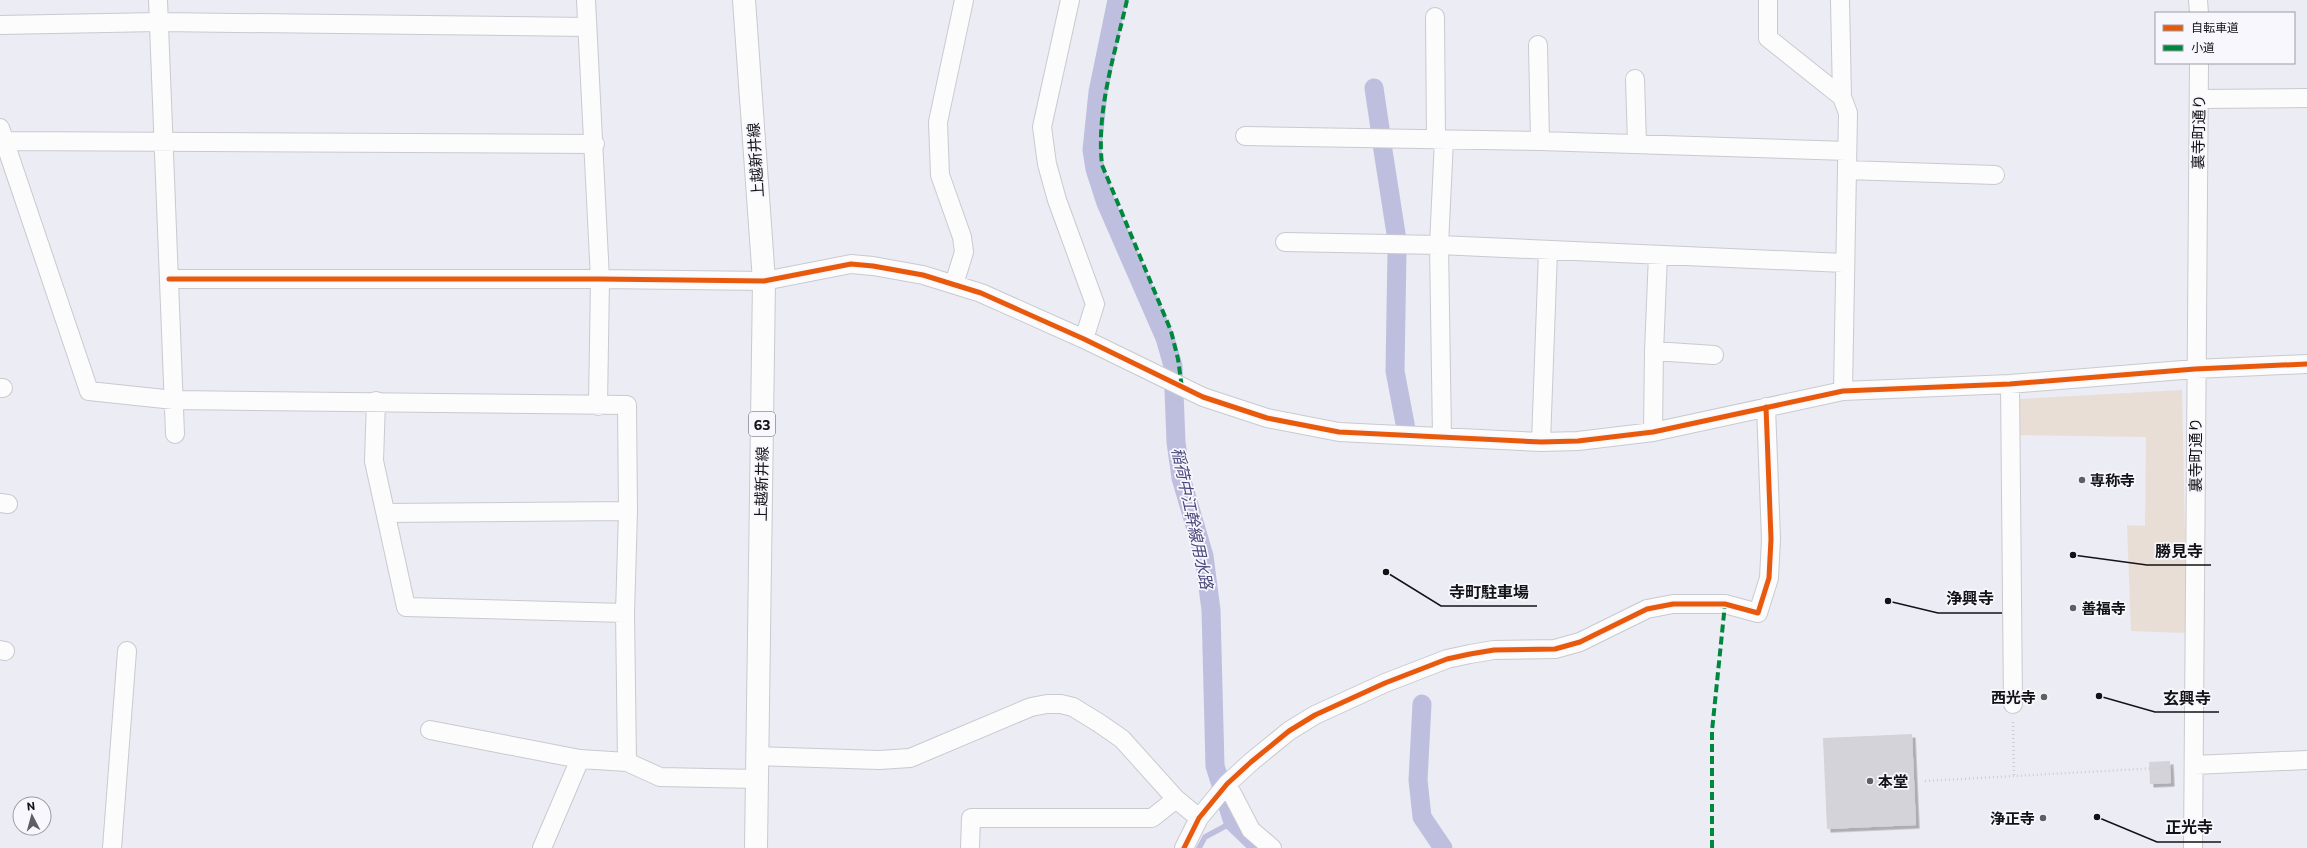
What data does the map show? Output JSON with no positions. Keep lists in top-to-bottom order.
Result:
{
  "streets": {
    "main road": ["上越新井線", "63"],
    "street": ["裏寺町通り"]
  },
  "water": ["稲荷中江幹線用水路"],
  "places": [
    "専称寺",
    "勝見寺",
    "寺町駐車場",
    "浄興寺",
    "善福寺",
    "玄興寺",
    "西光寺",
    "本堂",
    "正光寺",
    "浄正寺"
  ],
  "legend": ["自転車道", "小道"],
  "north": "top"
}
